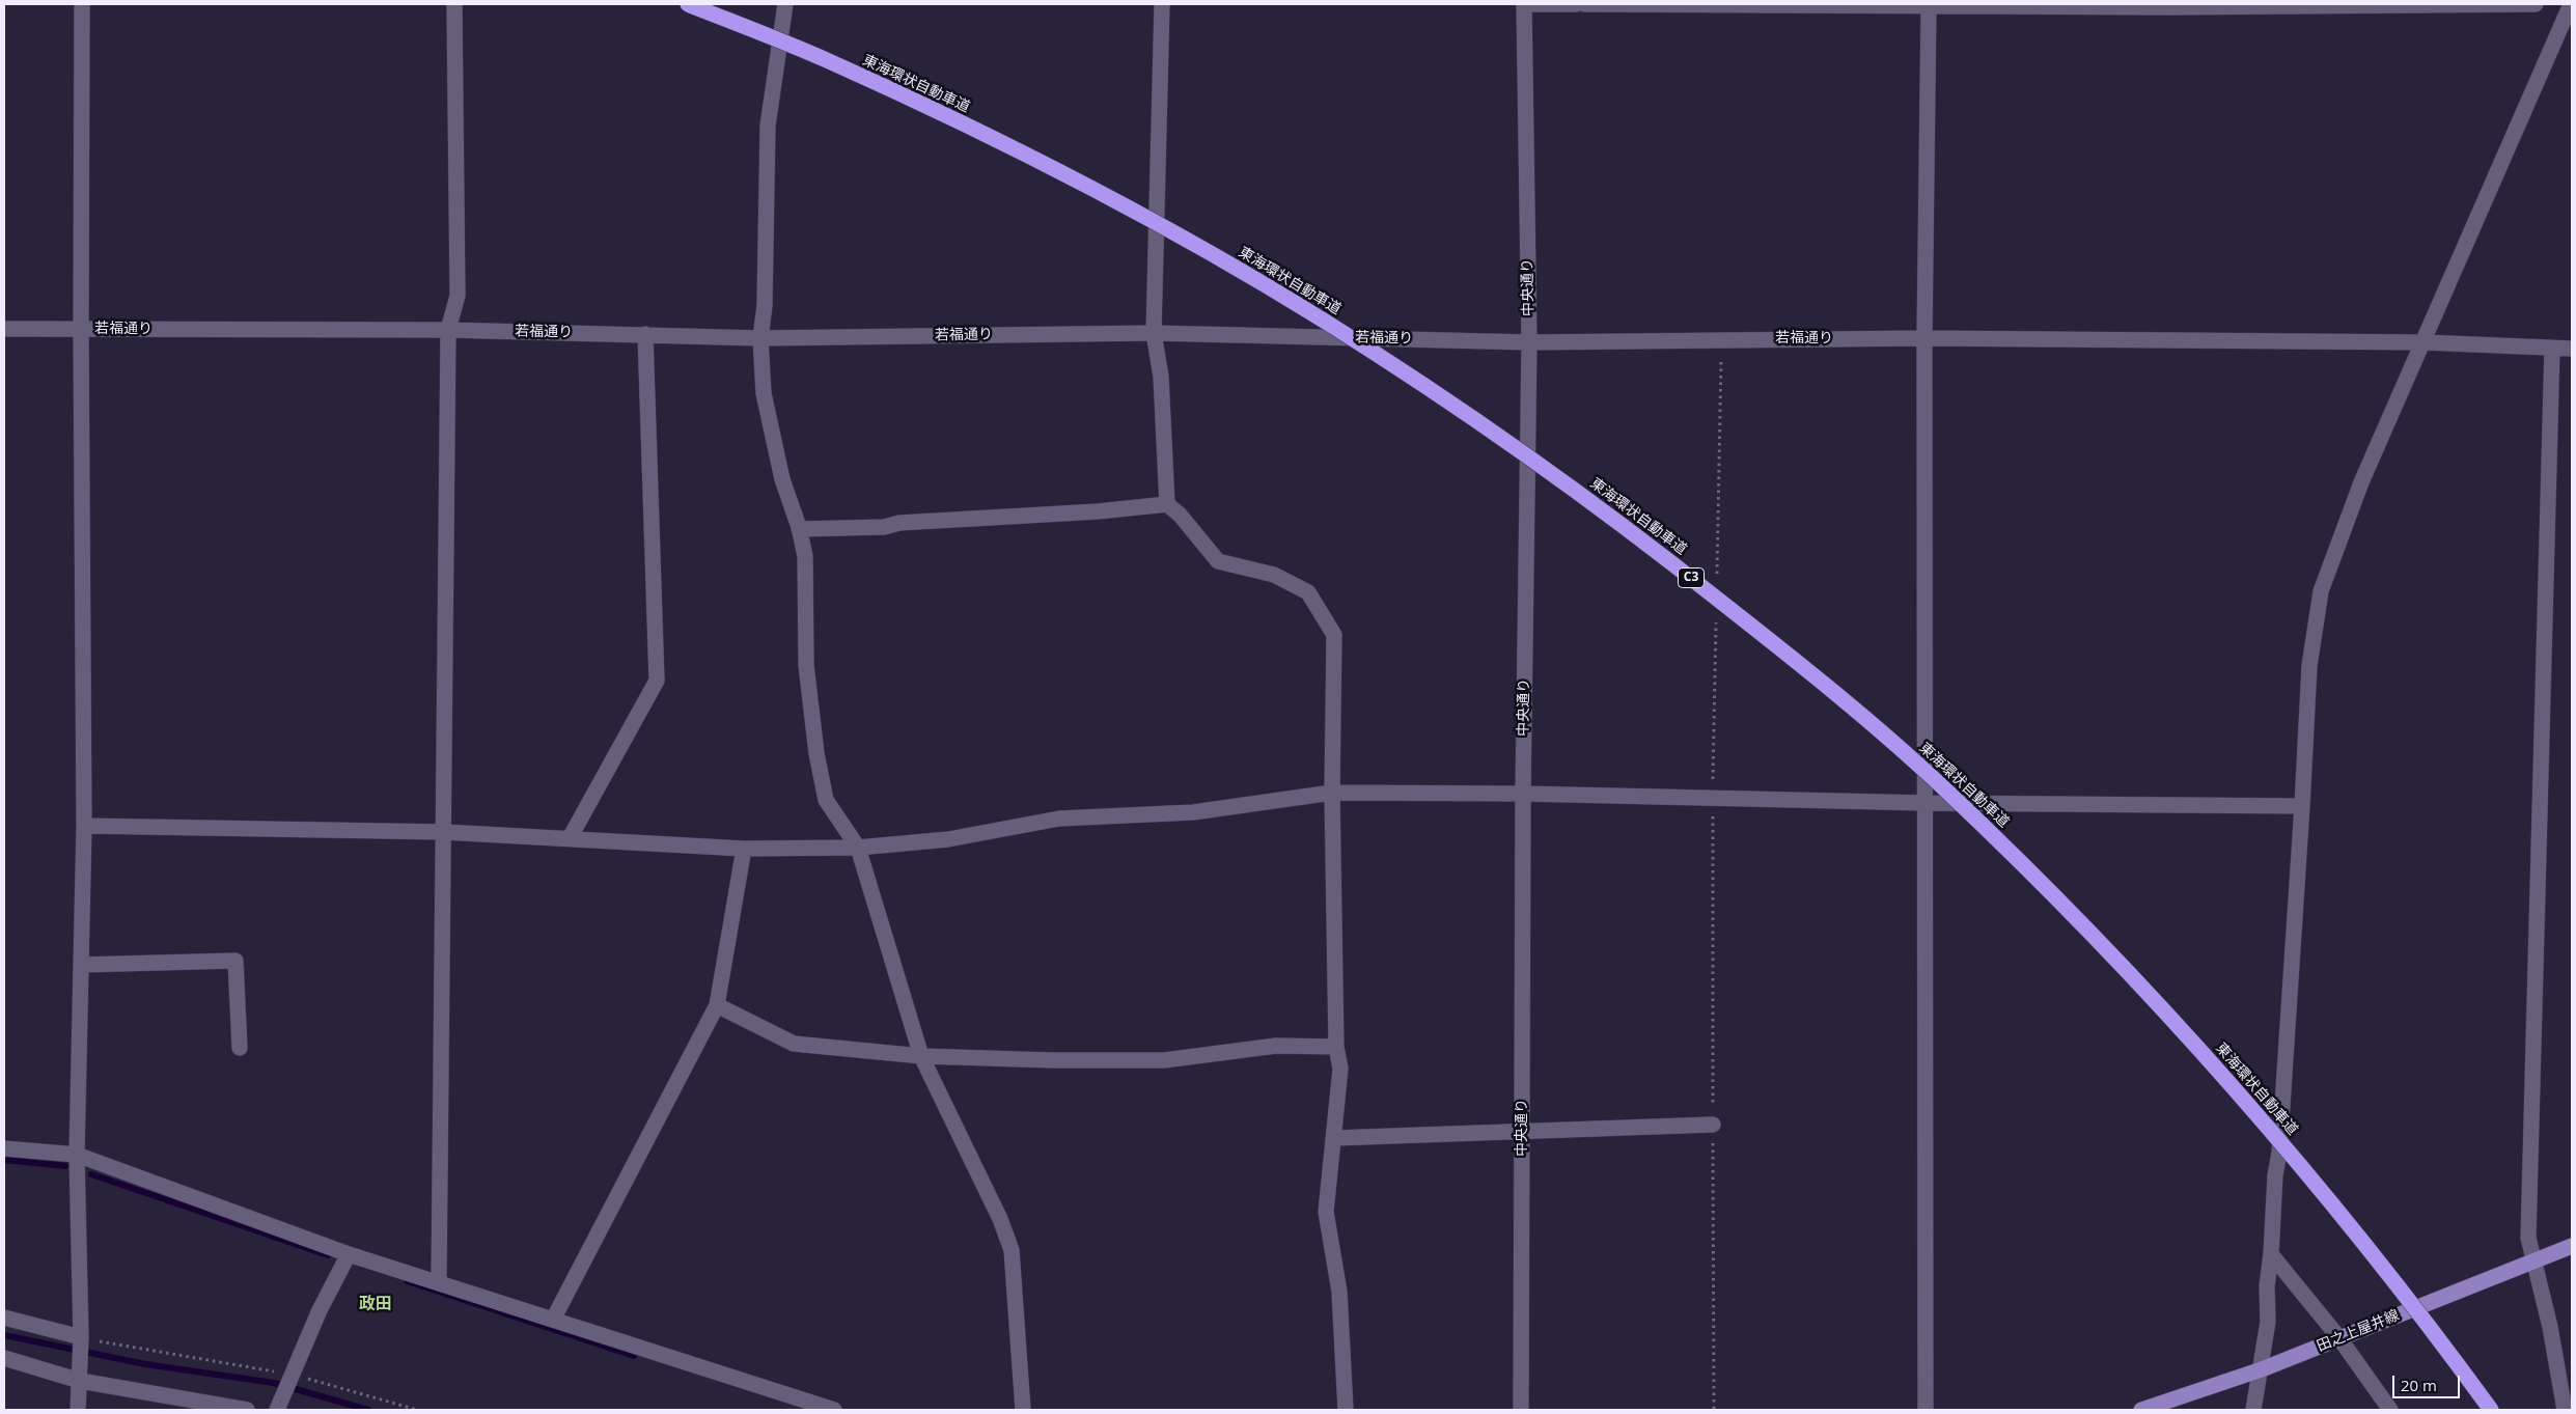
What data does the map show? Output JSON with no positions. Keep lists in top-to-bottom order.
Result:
{
  "streets": {
    "highway": ["東海環状自動車道", "C3"],
    "main road": ["田之上屋井線"],
    "street": ["中央通り", "若福通り"]
  },
  "crossings": [
    ["中央通り", "若福通り"]
  ],
  "districts": ["政田"],
  "scale_bar": "20 m"
}
